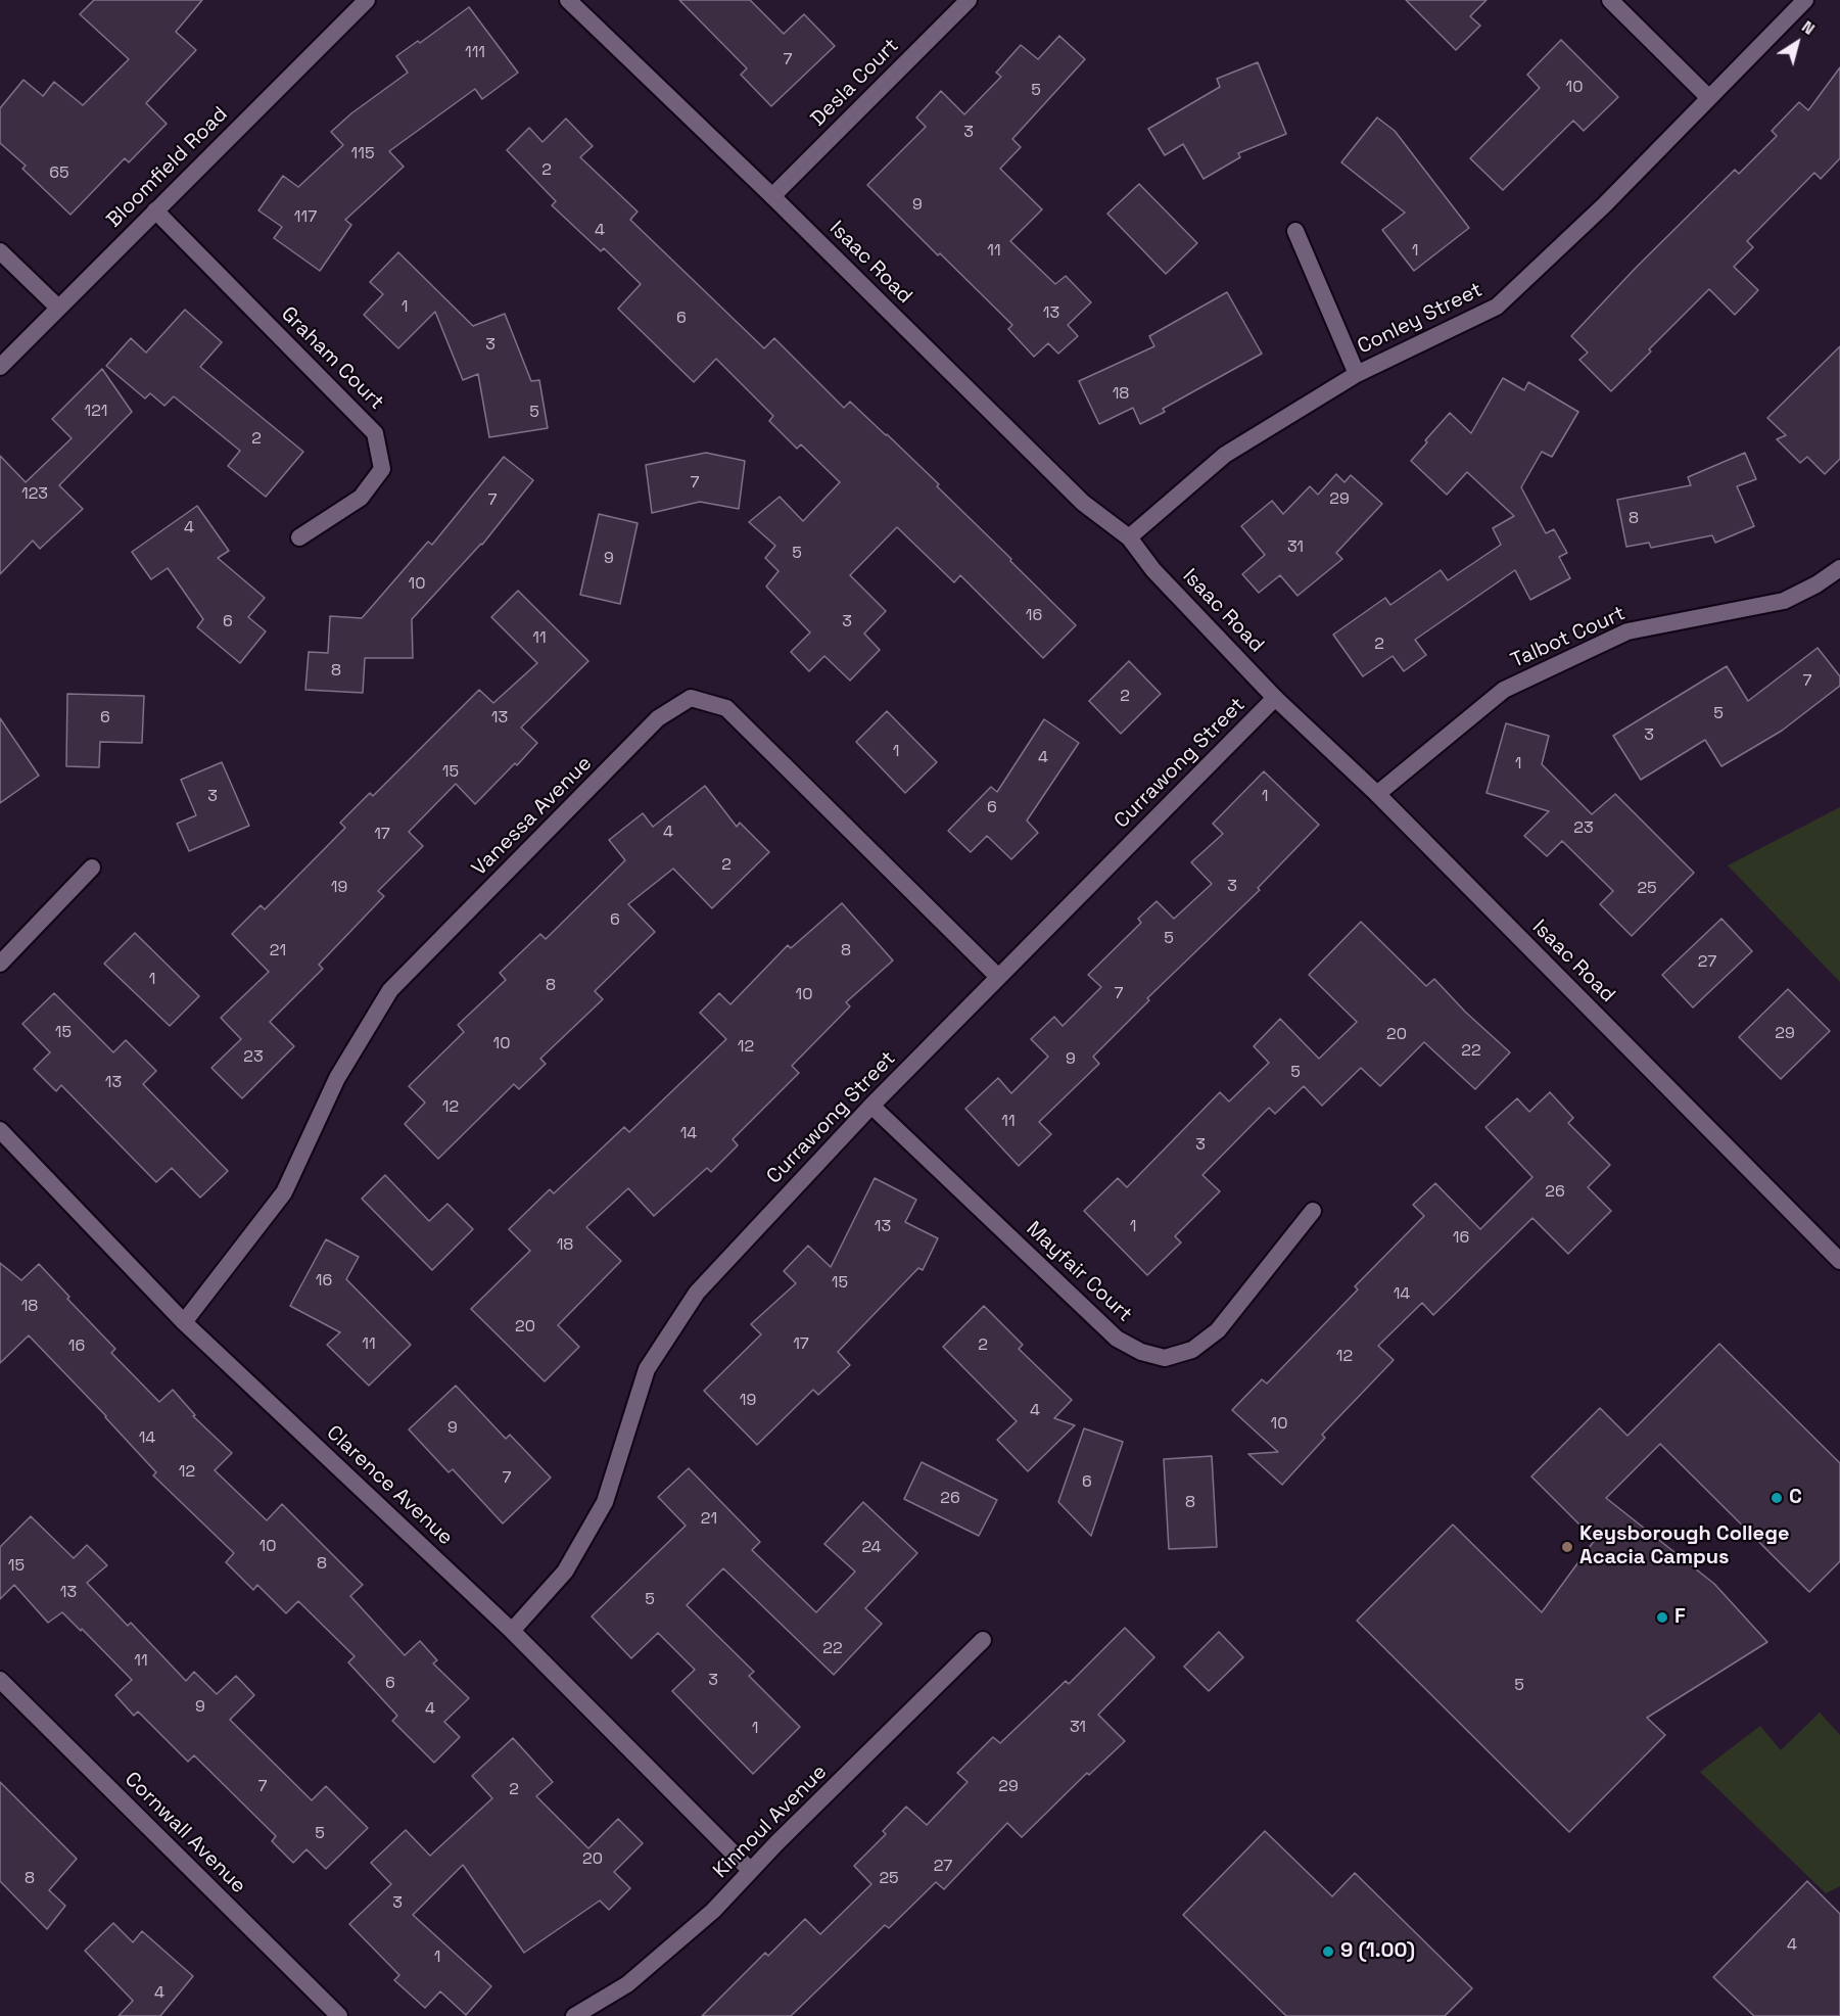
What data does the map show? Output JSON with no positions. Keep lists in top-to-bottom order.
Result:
{
  "streets": {
    "street": [
      "Desla Court",
      "Bloomfield Road",
      "Isaac Road",
      "Conley Street",
      "Graham Court",
      "Talbot Court",
      "Currawong Street",
      "Vanessa Avenue",
      "Mayfair Court",
      "Clarence Avenue",
      "Kinnoul Avenue",
      "Cornwall Avenue"
    ]
  },
  "crossings": [
    ["Desla Court", "Isaac Road"],
    ["Bloomfield Road", "Graham Court"],
    ["Isaac Road", "Conley Street"],
    ["Isaac Road", "Talbot Court"],
    ["Isaac Road", "Currawong Street"],
    ["Currawong Street", "Vanessa Avenue"],
    ["Currawong Street", "Mayfair Court"],
    ["Currawong Street", "Clarence Avenue"],
    ["Vanessa Avenue", "Clarence Avenue"],
    ["Clarence Avenue", "Kinnoul Avenue"]
  ],
  "places": [
    "C",
    "Keysborough College Acacia Campus",
    "F",
    "9 (1.00)"
  ],
  "house_numbers": [
    "111",
    "7",
    "10",
    "5",
    "3",
    "115",
    "2",
    "65",
    "9",
    "117",
    "4",
    "11",
    "1",
    "1",
    "13",
    "6",
    "3",
    "18",
    "121",
    "5",
    "2",
    "7",
    "123",
    "29",
    "7",
    "8",
    "4",
    "31",
    "5",
    "9",
    "10",
    "16",
    "6",
    "3",
    "11",
    "2",
    "8",
    "7",
    "2",
    "5",
    "6",
    "13",
    "3",
    "1",
    "4",
    "1",
    "15",
    "3",
    "1",
    "6",
    "23",
    "4",
    "17",
    "2",
    "3",
    "19",
    "25",
    "6",
    "5",
    "21",
    "8",
    "27",
    "1",
    "8",
    "7",
    "10",
    "15",
    "29",
    "20",
    "10",
    "12",
    "22",
    "23",
    "9",
    "5",
    "13",
    "12",
    "11",
    "14",
    "3",
    "26",
    "13",
    "1",
    "16",
    "18",
    "16",
    "15",
    "14",
    "18",
    "20",
    "11",
    "17",
    "2",
    "16",
    "12",
    "19",
    "4",
    "10",
    "9",
    "14",
    "12",
    "7",
    "6",
    "26",
    "8",
    "21",
    "10",
    "24",
    "8",
    "15",
    "13",
    "5",
    "22",
    "11",
    "3",
    "6",
    "5",
    "9",
    "4",
    "31",
    "1",
    "7",
    "29",
    "2",
    "5",
    "20",
    "27",
    "8",
    "25",
    "3",
    "4",
    "1",
    "4"
  ],
  "north": "top right"
}
